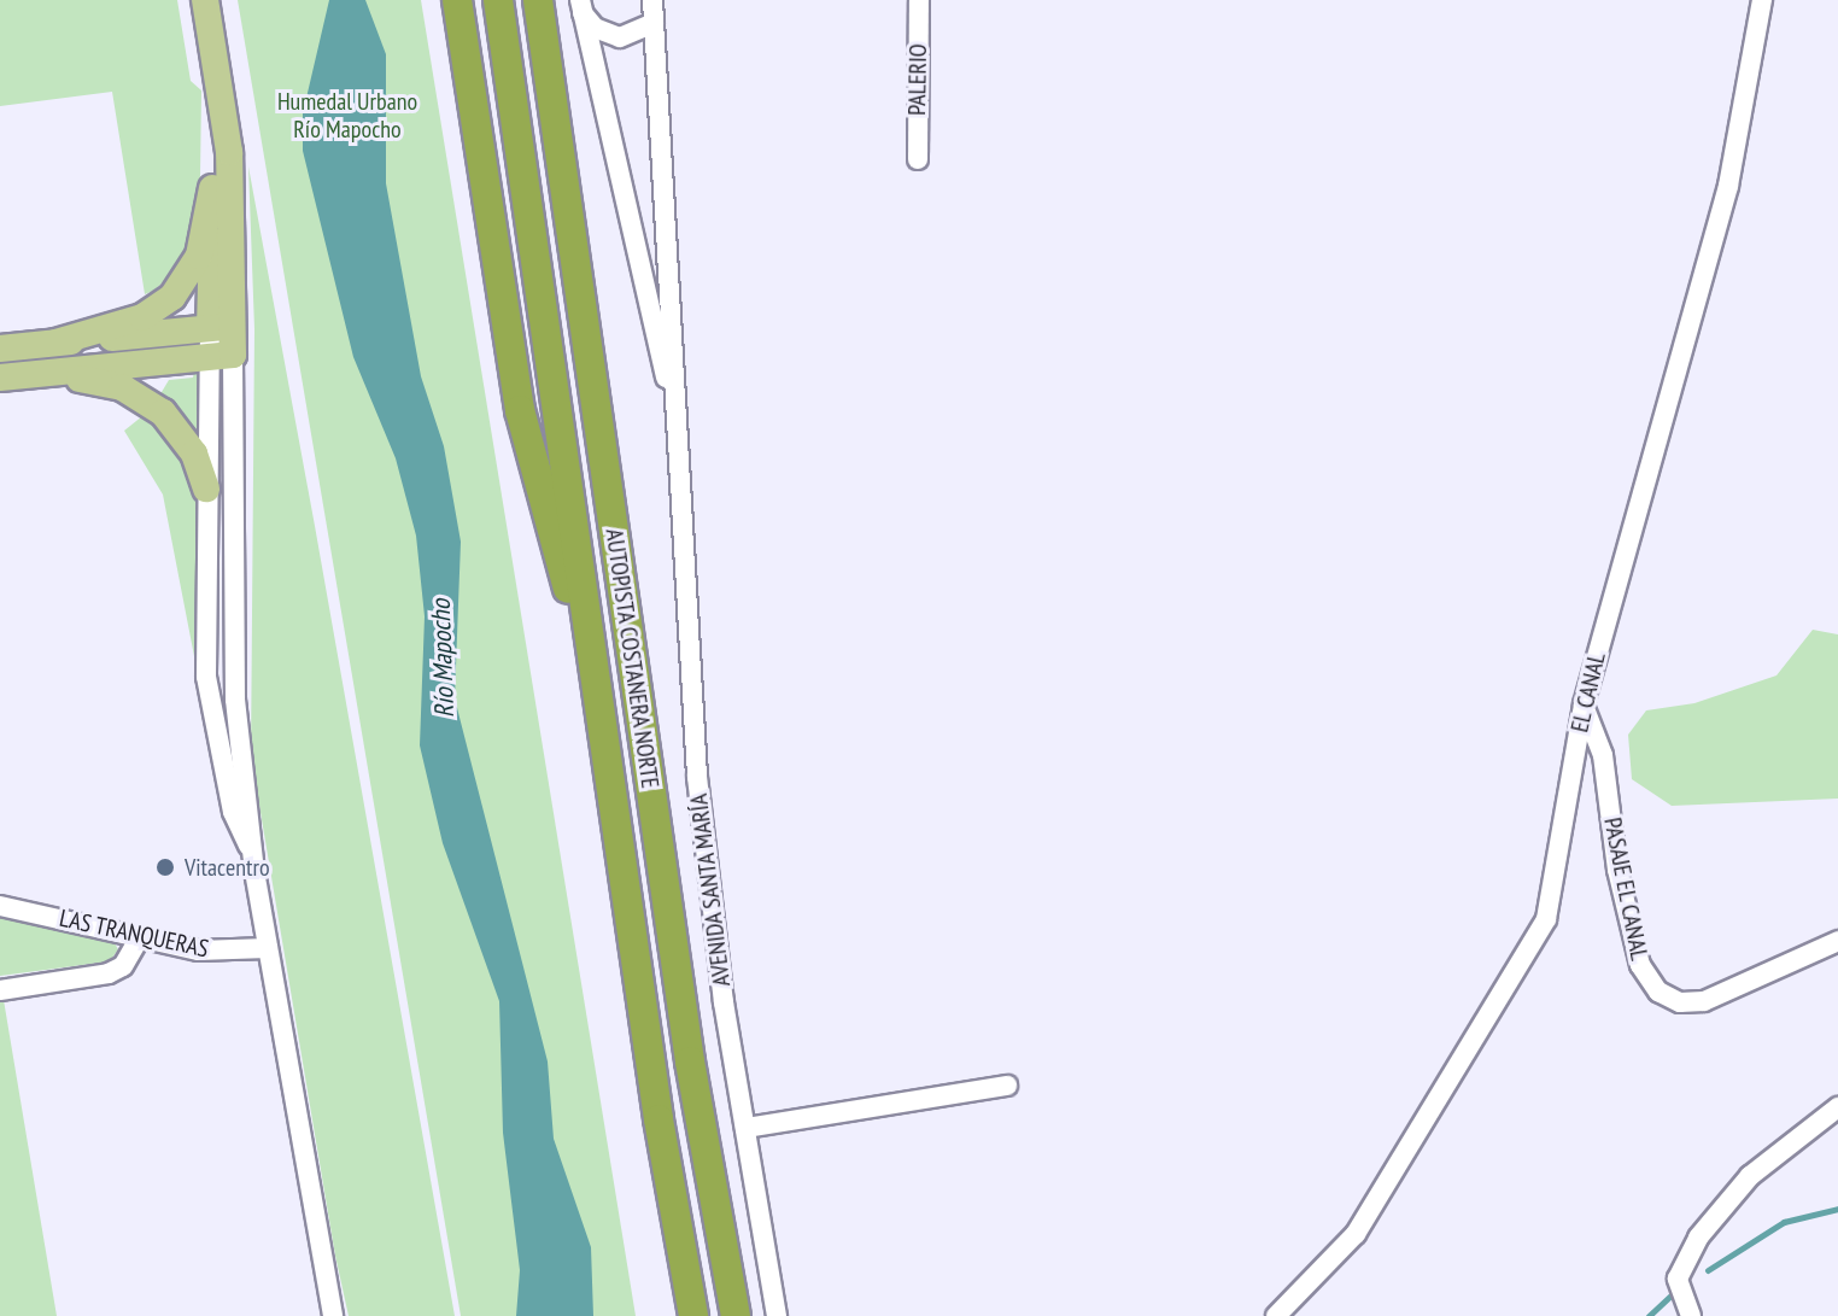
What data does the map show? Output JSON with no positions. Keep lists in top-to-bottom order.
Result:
{
  "streets": {
    "highway": ["AUTOPISTA COSTANERA NORTE"],
    "street": [
      "PALERIO",
      "EL CANAL",
      "PASAJE EL CANAL",
      "AVENIDA SANTA MARÍA",
      "LAS TRANQUERAS"
    ]
  },
  "crossings": [
    ["EL CANAL", "PASAJE EL CANAL"]
  ],
  "water": ["Río Mapocho"],
  "parks": ["Humedal Urbano Río Mapocho"],
  "places": ["Vitacentro"]
}
